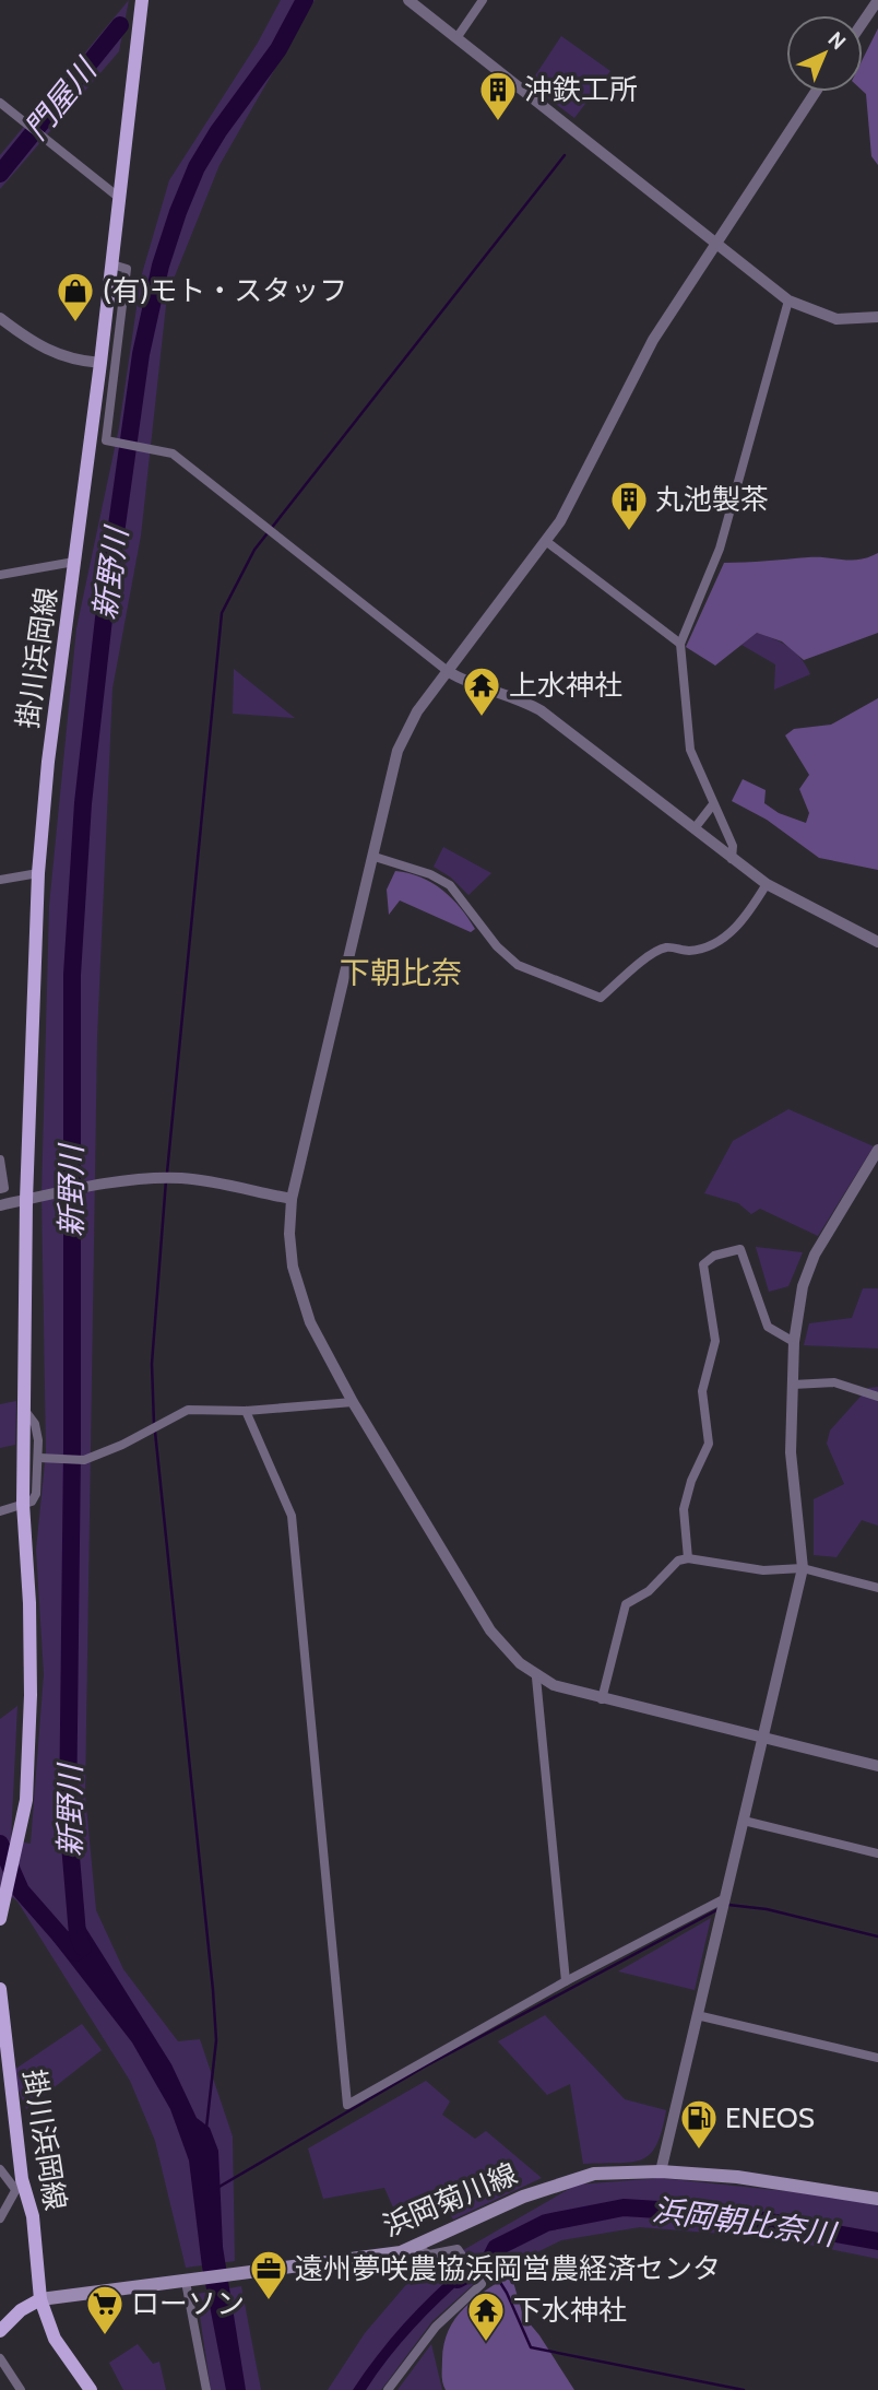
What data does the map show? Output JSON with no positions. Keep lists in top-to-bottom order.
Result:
{
  "streets": {
    "main road": ["掛川浜岡線", "浜岡菊川線"]
  },
  "crossings": [
    ["掛川浜岡線", "浜岡菊川線"]
  ],
  "districts": ["下朝比奈"],
  "water": ["門屋川", "新野川", "浜岡朝比奈川"],
  "places": {
    "building": ["沖鉄工所", "丸池製茶"],
    "shop": ["(有)モト・スタッフ"],
    "temple": ["上水神社", "下水神社"],
    "fuel station": ["ENEOS"],
    "office": ["遠州夢咲農協浜岡営農経済センタ"],
    "supermarket": ["ローソン"]
  },
  "north": "top right"
}
